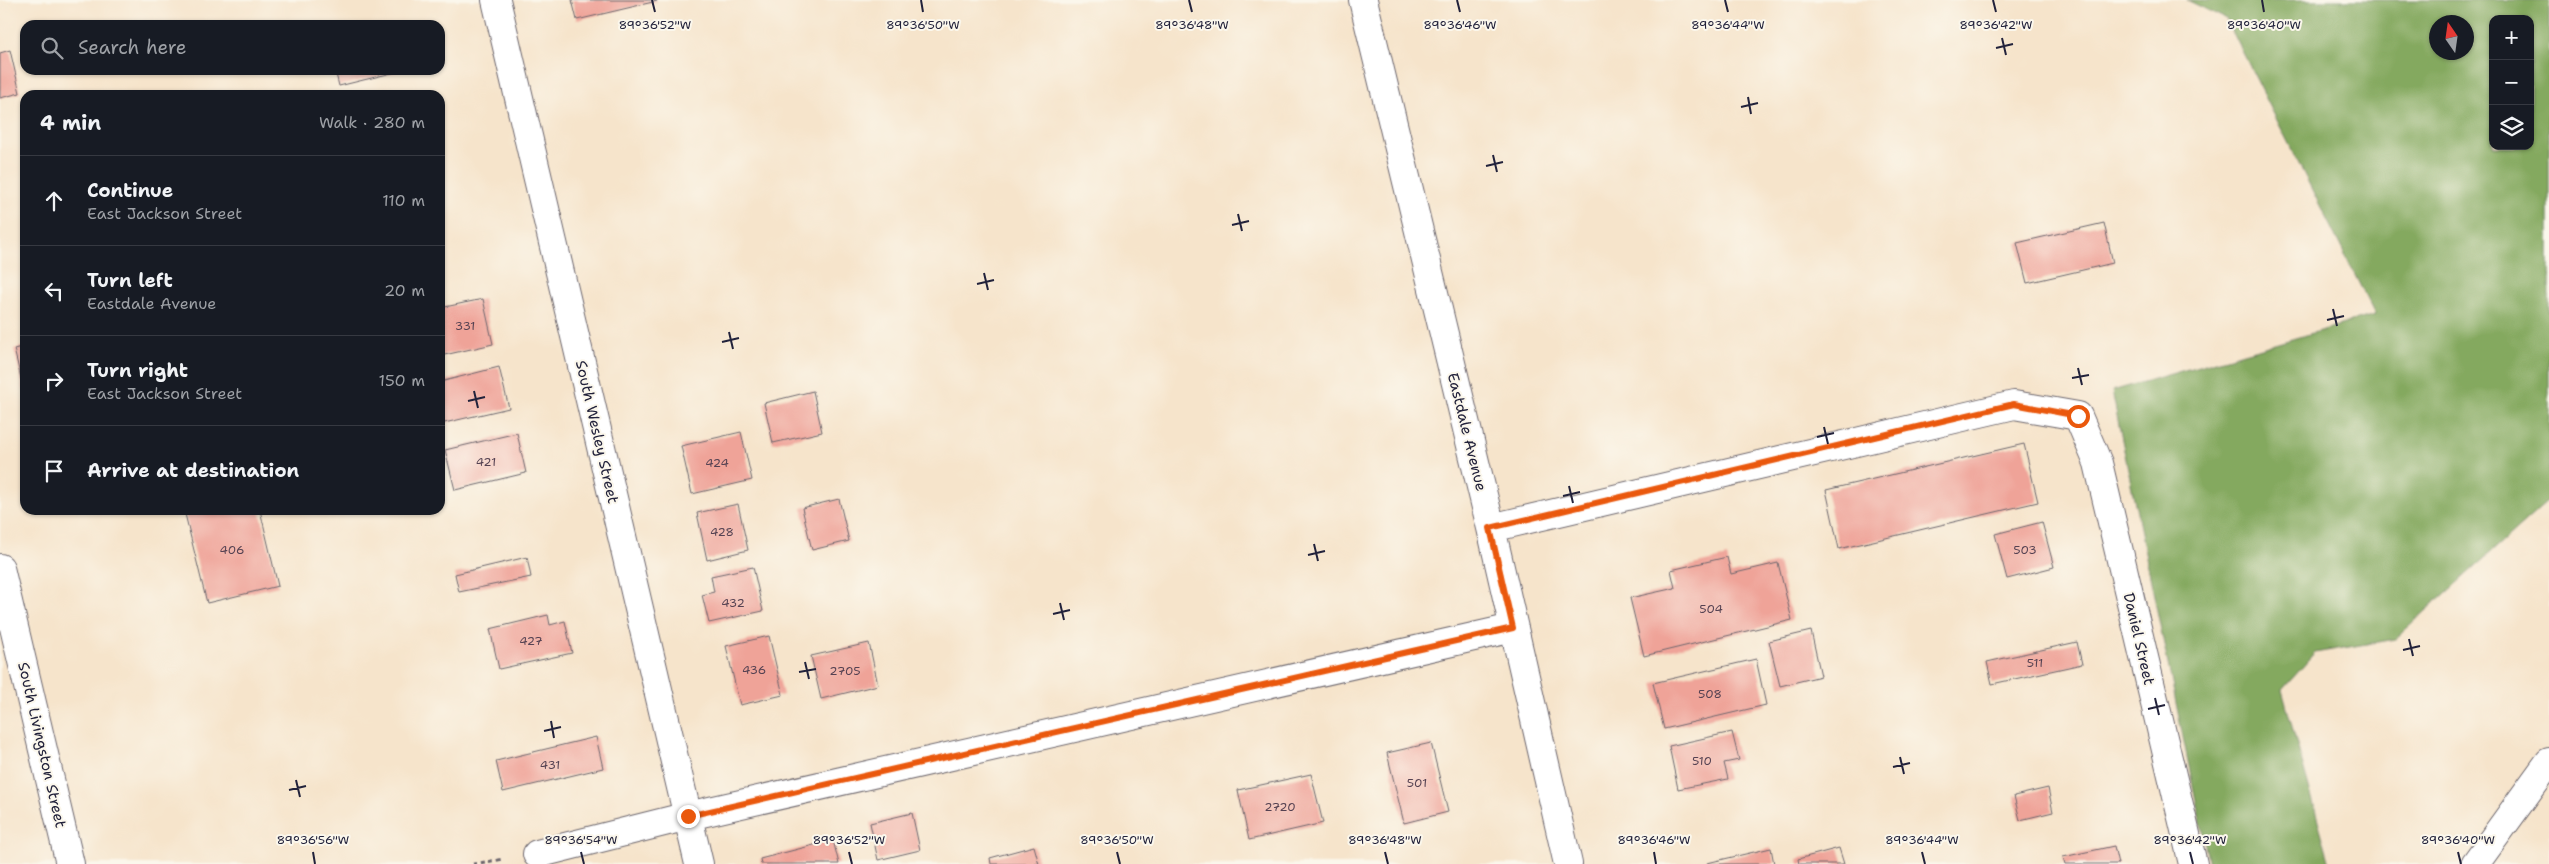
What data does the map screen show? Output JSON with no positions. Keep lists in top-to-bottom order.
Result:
{
  "streets": {
    "street": [
      "South Wesley Street",
      "Eastdale Avenue",
      "Daniel Street",
      "South Livingston Street"
    ]
  },
  "crossings": [
    ["Eastdale Avenue", "Daniel Street"]
  ],
  "house_numbers": [
    "331",
    "421",
    "424",
    "428",
    "406",
    "503",
    "432",
    "504",
    "427",
    "511",
    "436",
    "2705",
    "508",
    "510",
    "431",
    "501",
    "2720"
  ],
  "north": "top",
  "page": {
    "map_buttons": ["+", "−"],
    "search": "Search here",
    "heading": ["4 min", "Walk · 280 m"],
    "list": [
      ["Continue", "East Jackson Street", "110 m"],
      ["Turn left", "Eastdale Avenue", "20 m"],
      ["Turn right", "East Jackson Street", "150 m"],
      "Arrive at destination"
    ]
  },
  "coordinates": [
    "89°36'52\"W",
    "89°36'50\"W",
    "89°36'48\"W",
    "89°36'46\"W",
    "89°36'44\"W",
    "89°36'42\"W",
    "89°36'40\"W",
    "89°36'56\"W",
    "89°36'54\"W"
  ]
}
